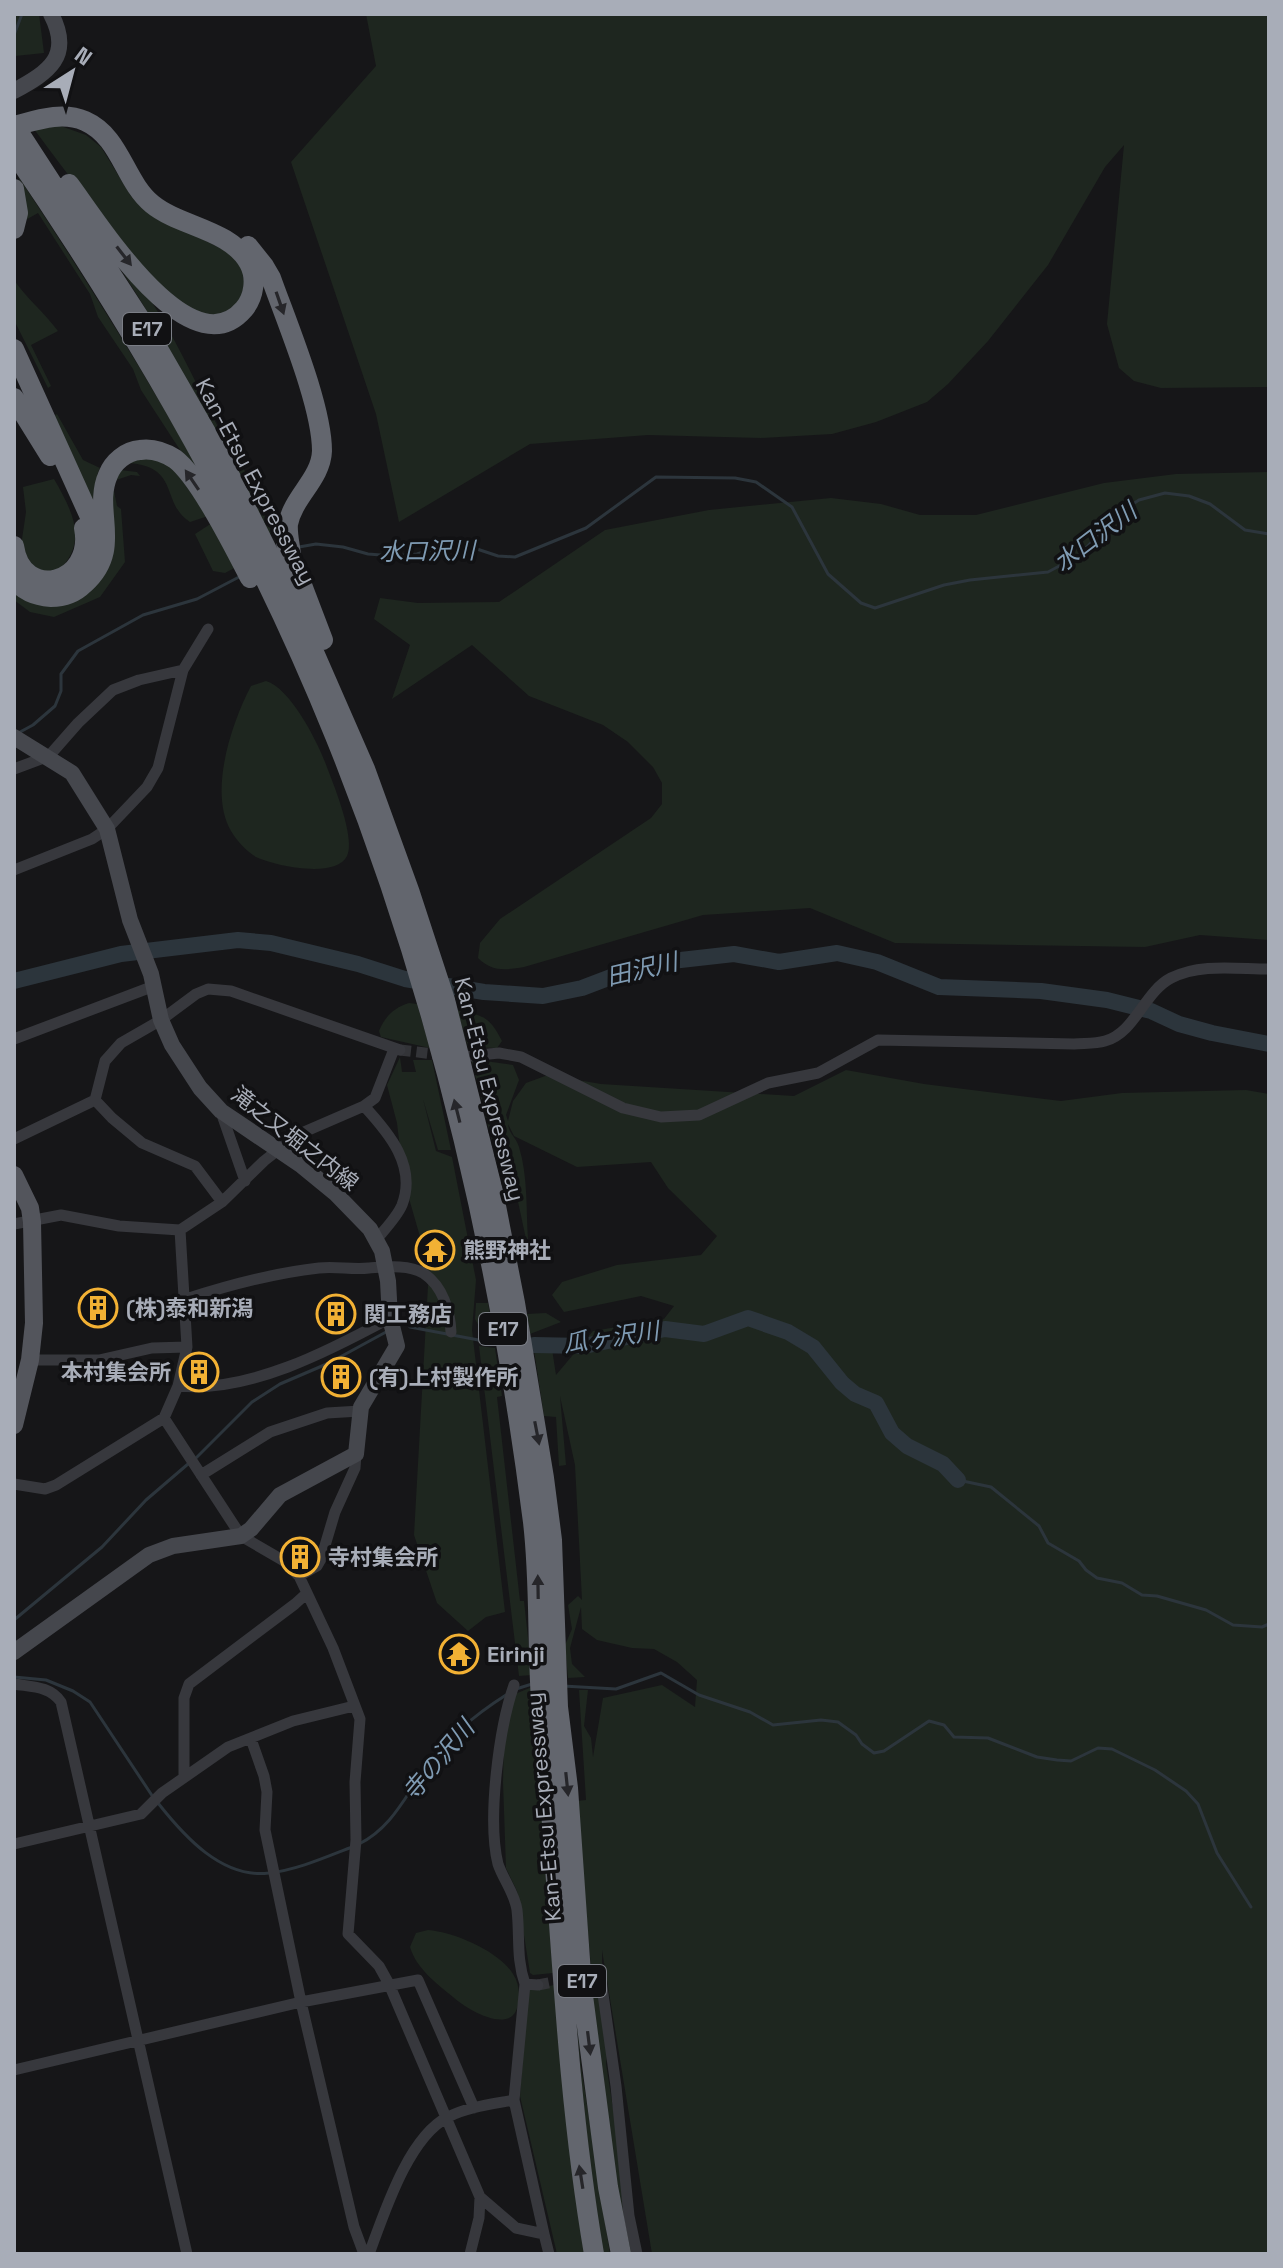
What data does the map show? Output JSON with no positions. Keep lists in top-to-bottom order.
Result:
{
  "streets": {
    "highway": ["E17", "Kan-Etsu Expressway"],
    "main road": ["滝之又堀之内線"]
  },
  "water": [
    "水口沢川",
    "田沢川",
    "瓜ヶ沢川",
    "寺の沢川"
  ],
  "places": {
    "temple": ["熊野神社", "Eirinji"],
    "building": [
      "(株)泰和新潟",
      "関工務店",
      "本村集会所",
      "(有)上村製作所",
      "寺村集会所"
    ]
  },
  "north": "top right"
}
